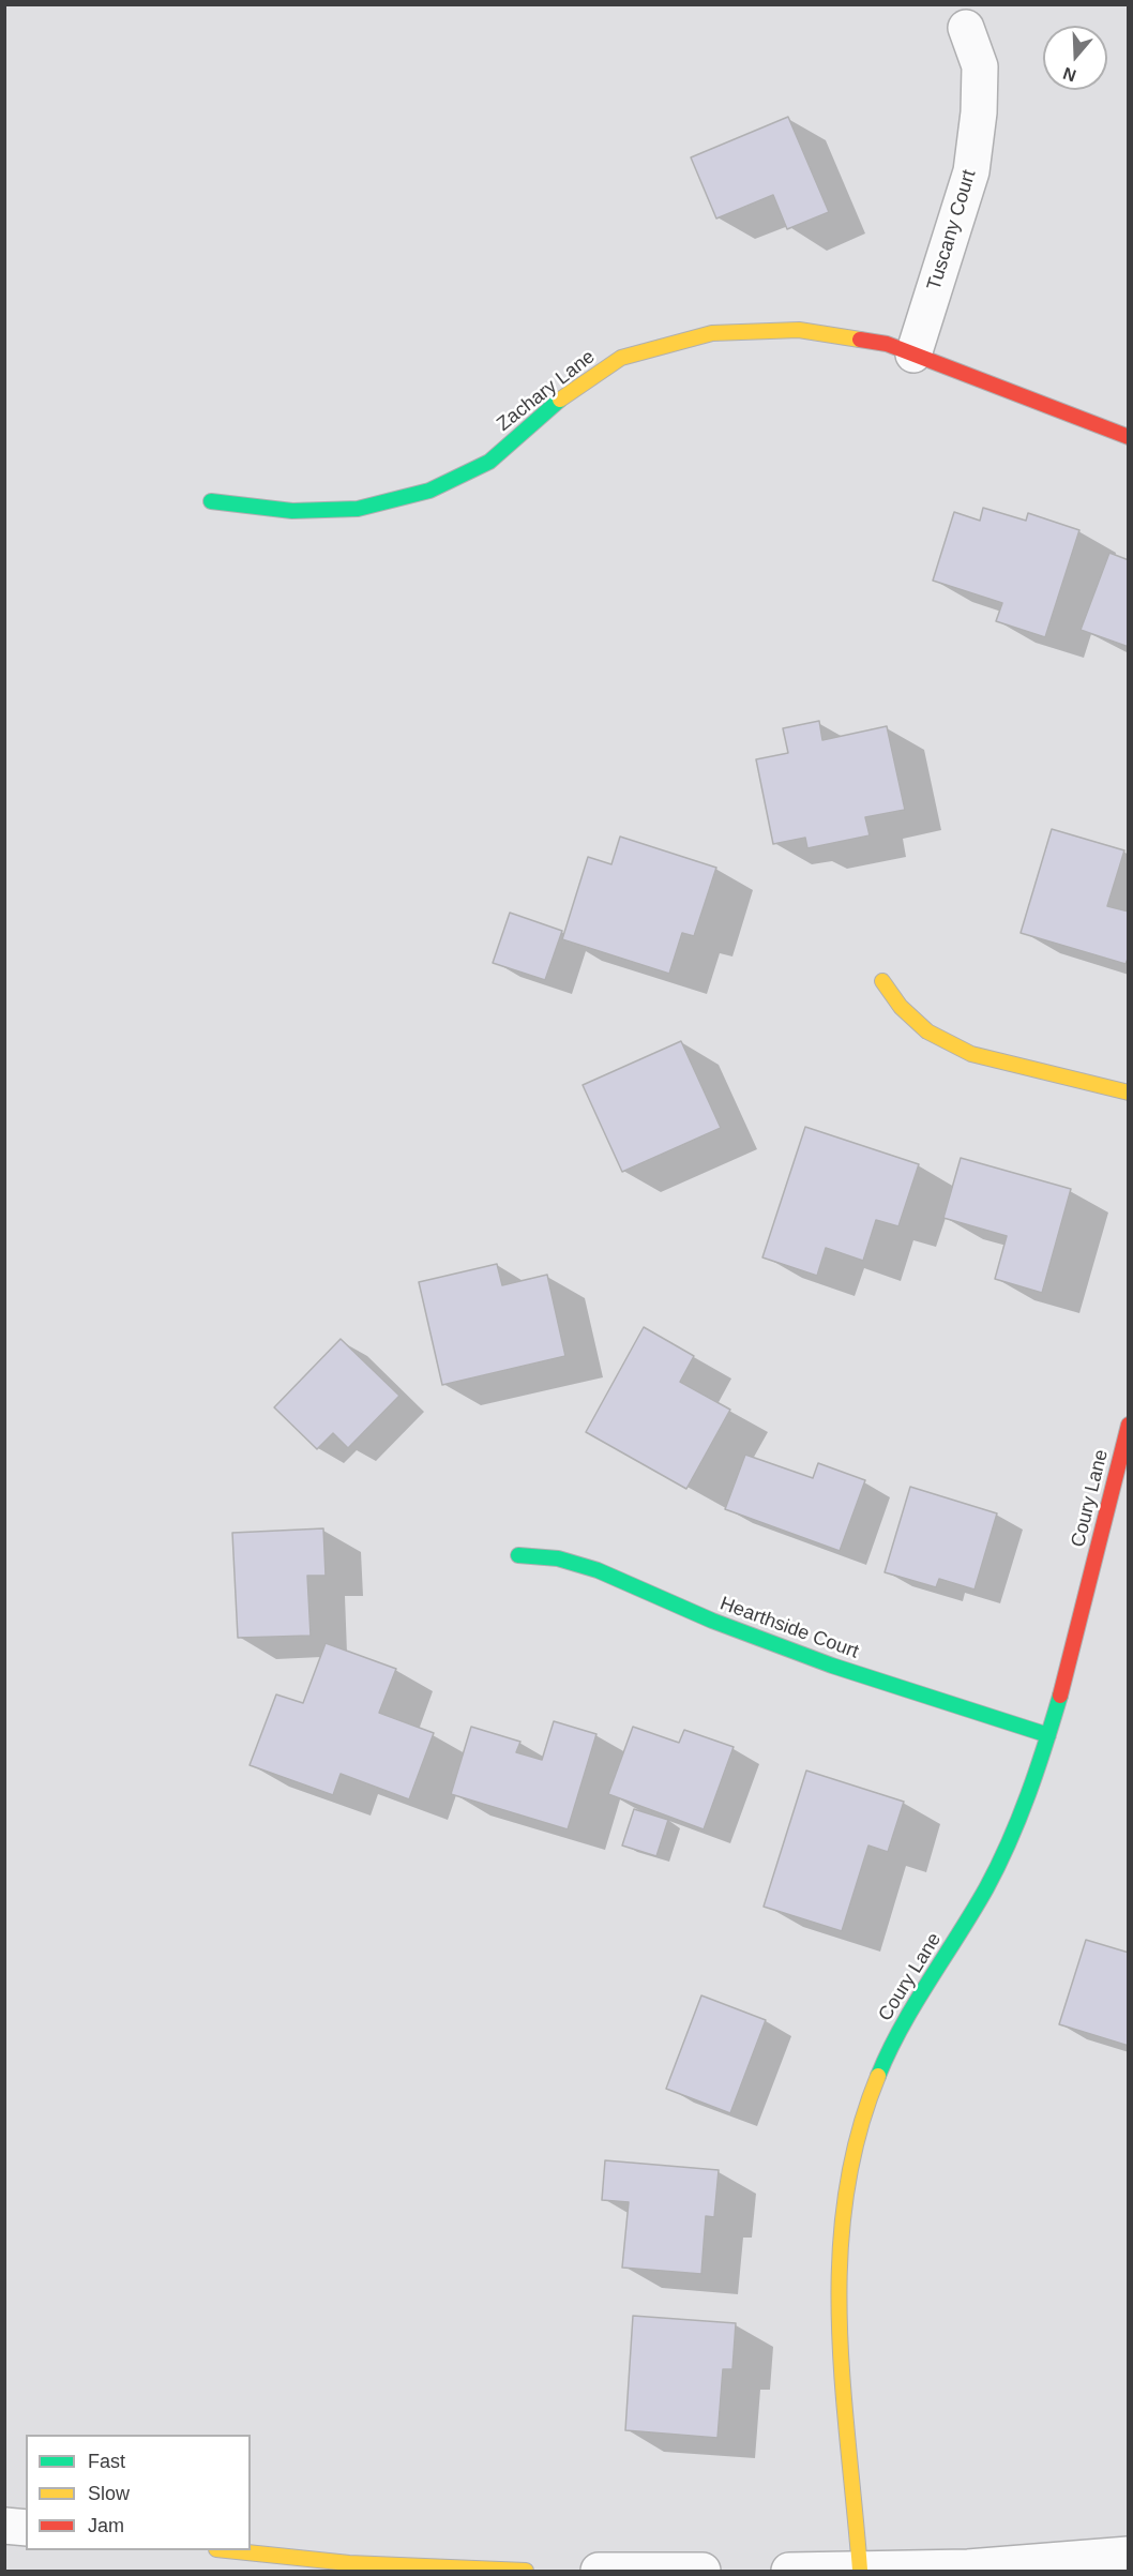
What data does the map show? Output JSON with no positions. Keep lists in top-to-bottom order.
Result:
{
  "streets": {
    "street": [
      "Tuscany Court",
      "Zachary Lane",
      "Coury Lane",
      "Hearthside Court"
    ]
  },
  "crossings": [
    ["Tuscany Court", "Zachary Lane"],
    ["Coury Lane", "Hearthside Court"]
  ],
  "legend": ["Fast", "Slow", "Jam"],
  "north": "bottom"
}
